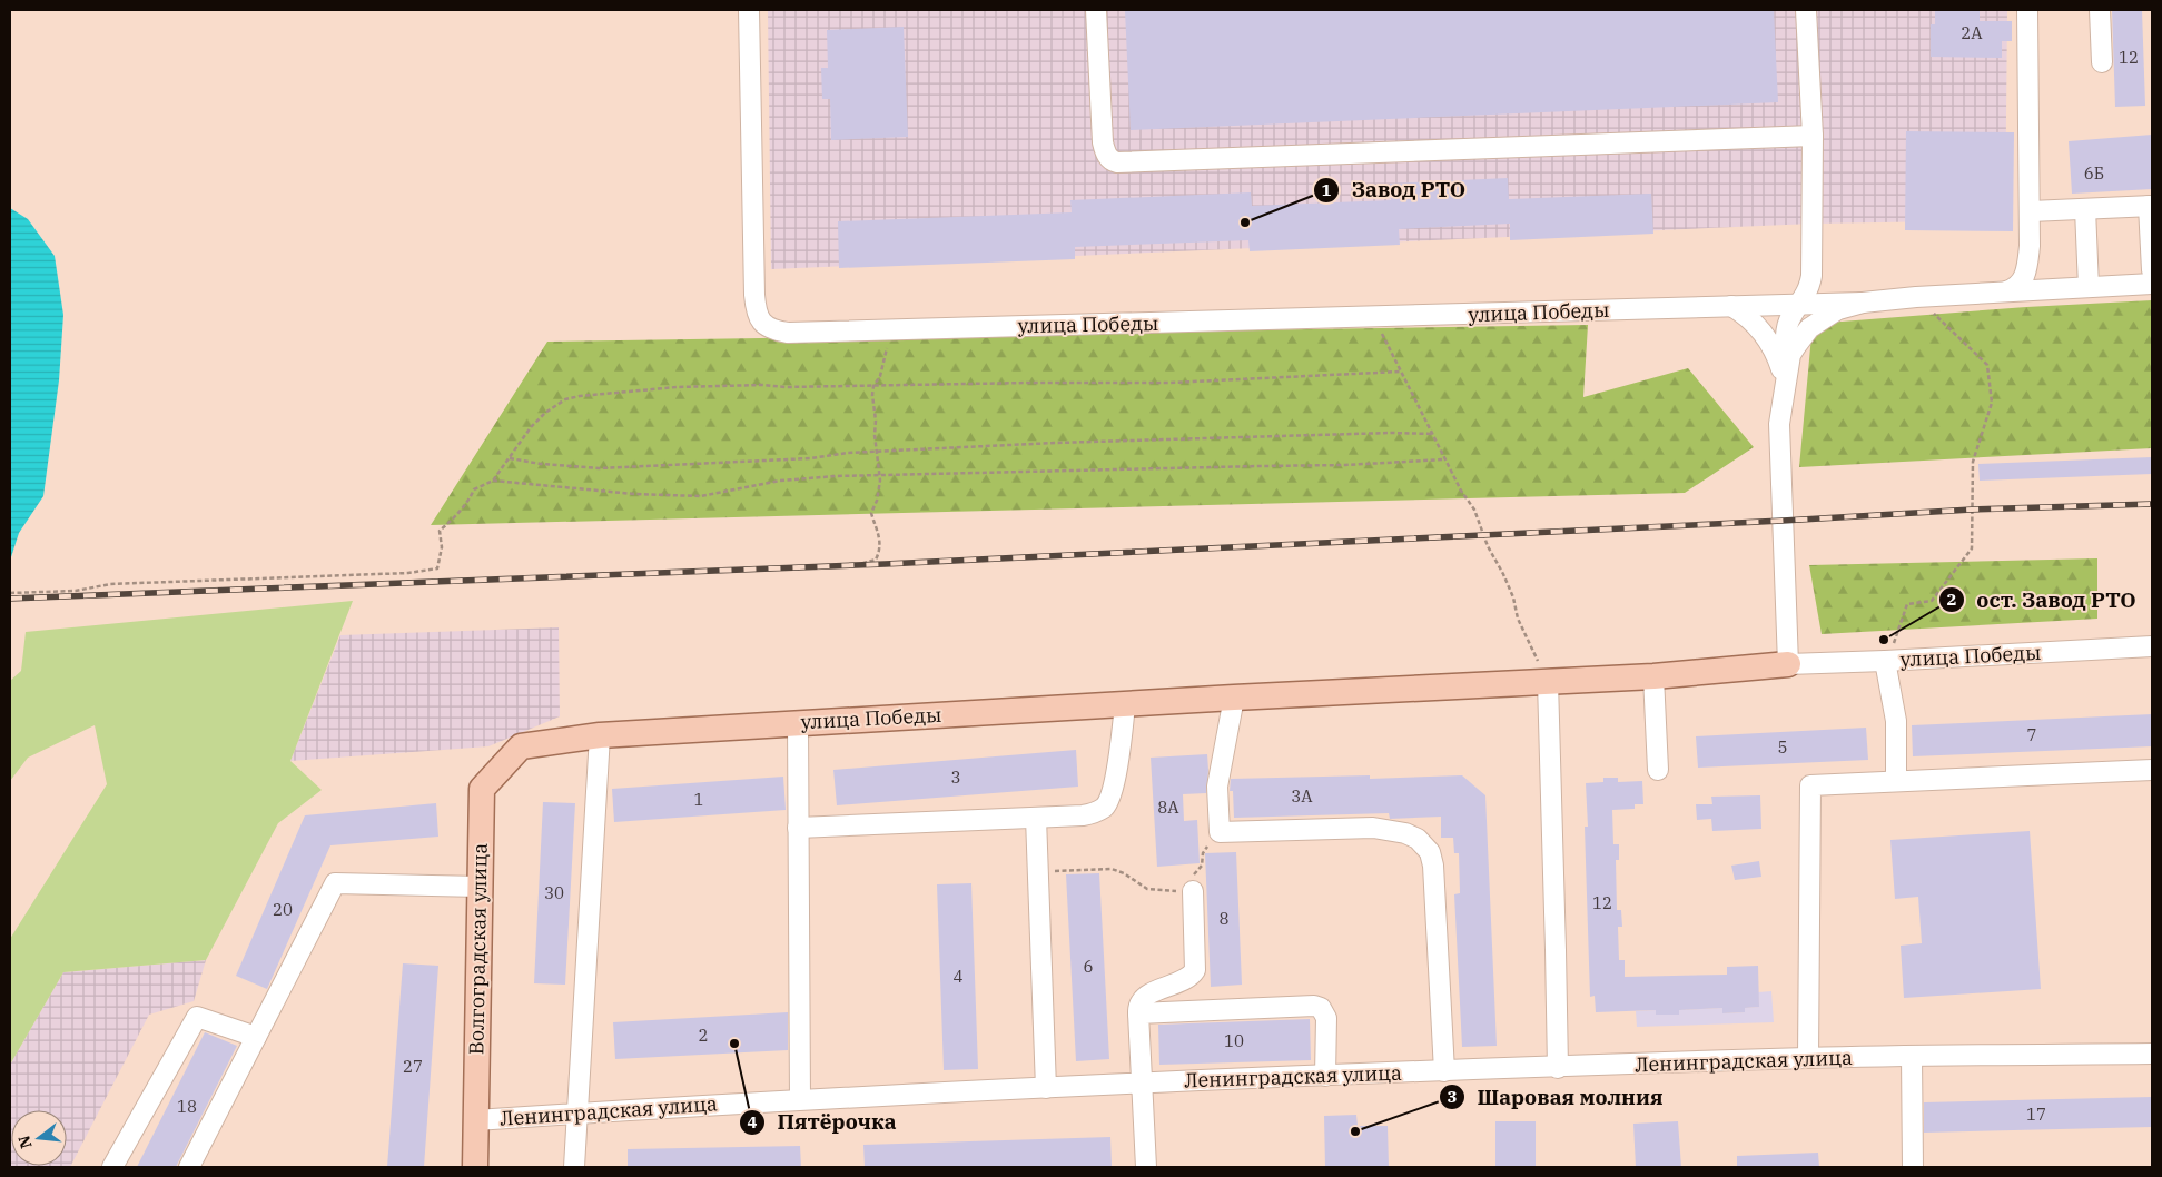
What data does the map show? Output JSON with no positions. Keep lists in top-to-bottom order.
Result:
{
  "streets": {
    "main road": ["улица Победы", "Волгоградская улица"],
    "street": ["Ленинградская улица"]
  },
  "crossings": [
    ["улица Победы", "Волгоградская улица"],
    ["Волгоградская улица", "Ленинградская улица"]
  ],
  "places": [
    "Завод РТО",
    "ост. Завод РТО",
    "Пятёрочка",
    "Шаровая молния"
  ],
  "house_numbers": [
    "2А",
    "12",
    "6Б",
    "7",
    "5",
    "3",
    "3А",
    "1",
    "8А",
    "30",
    "12",
    "20",
    "8",
    "6",
    "4",
    "2",
    "10",
    "27",
    "18",
    "17"
  ],
  "north": "left"
}
